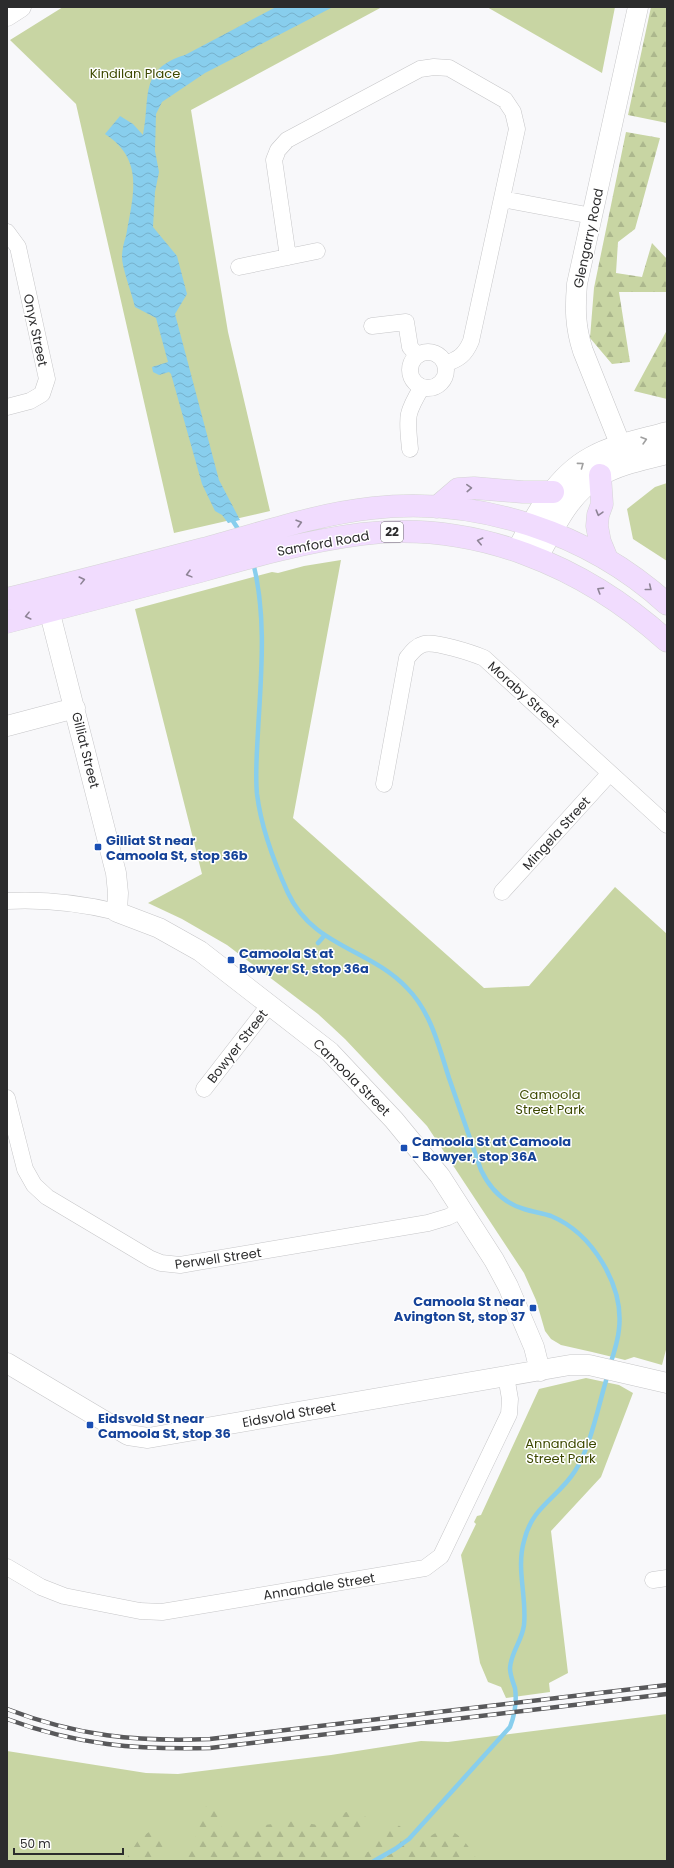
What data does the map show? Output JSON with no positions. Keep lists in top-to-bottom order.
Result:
{
  "streets": {
    "main road": ["22", "Samford Road"],
    "street": [
      "Glengarry Road",
      "Onyx Street",
      "Moraby Street",
      "Gilliat Street",
      "Mingela Street",
      "Bowyer Street",
      "Camoola Street",
      "Perwell Street",
      "Eidsvold Street",
      "Annandale Street"
    ]
  },
  "crossings": [
    ["Samford Road", "Gilliat Street"],
    ["Moraby Street", "Mingela Street"],
    ["Gilliat Street", "Camoola Street"],
    ["Bowyer Street", "Camoola Street"],
    ["Camoola Street", "Perwell Street"],
    ["Camoola Street", "Eidsvold Street"],
    ["Eidsvold Street", "Annandale Street"]
  ],
  "parks": ["Kindilan Place", "Camoola Street Park", "Annandale Street Park"],
  "places": {
    "transit": [
      "Gilliat St near Camoola St, stop 36b",
      "Camoola St at Bowyer St, stop 36a",
      "Camoola St at Camoola - Bowyer, stop 36A",
      "Camoola St near Avington St, stop 37",
      "Eidsvold St near Camoola St, stop 36"
    ]
  },
  "scale_bar": "50 m"
}
